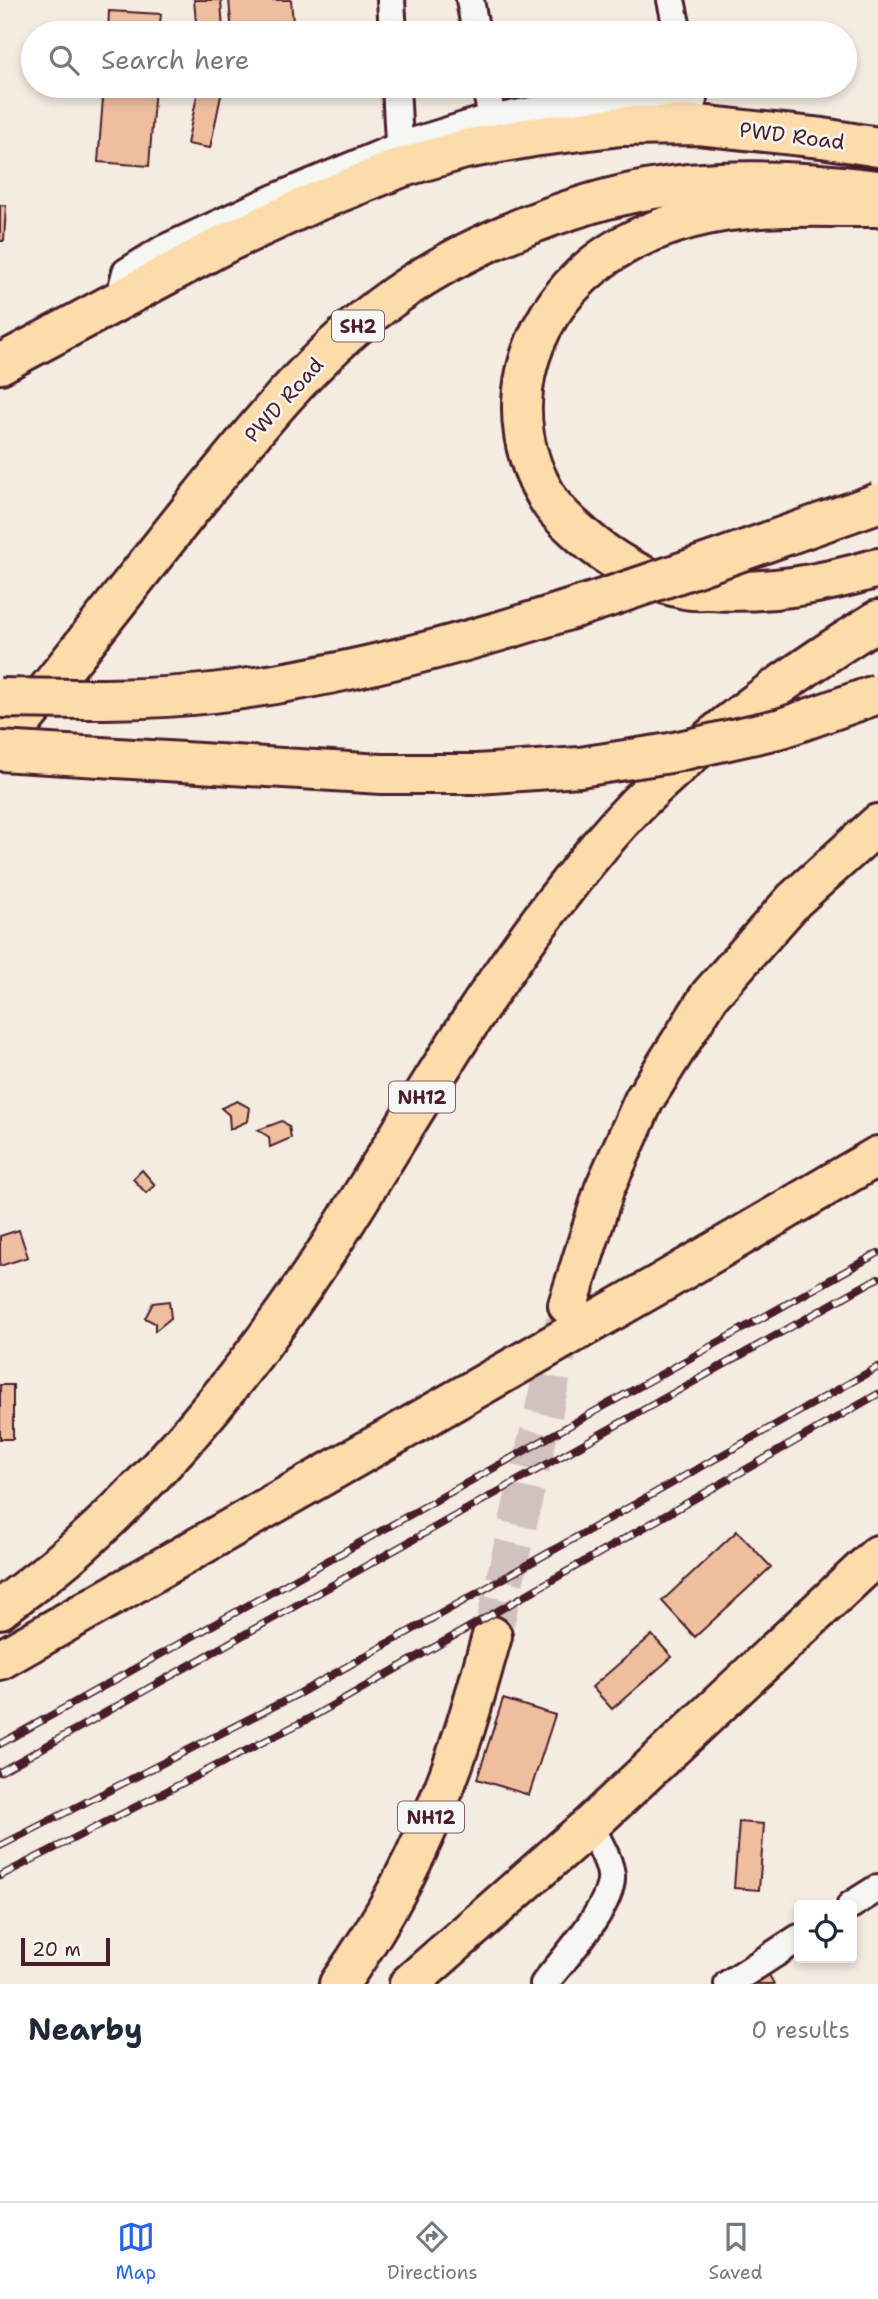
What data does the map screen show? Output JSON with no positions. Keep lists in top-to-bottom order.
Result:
{
  "streets": {
    "main road": ["PWD Road", "SH2", "NH12"]
  },
  "scale_bar": "20 m",
  "page": {
    "search": "Search here",
    "scale": "20 m",
    "heading": ["Nearby", "0 results"],
    "nav": ["Map", "Directions", "Saved"]
  }
}
